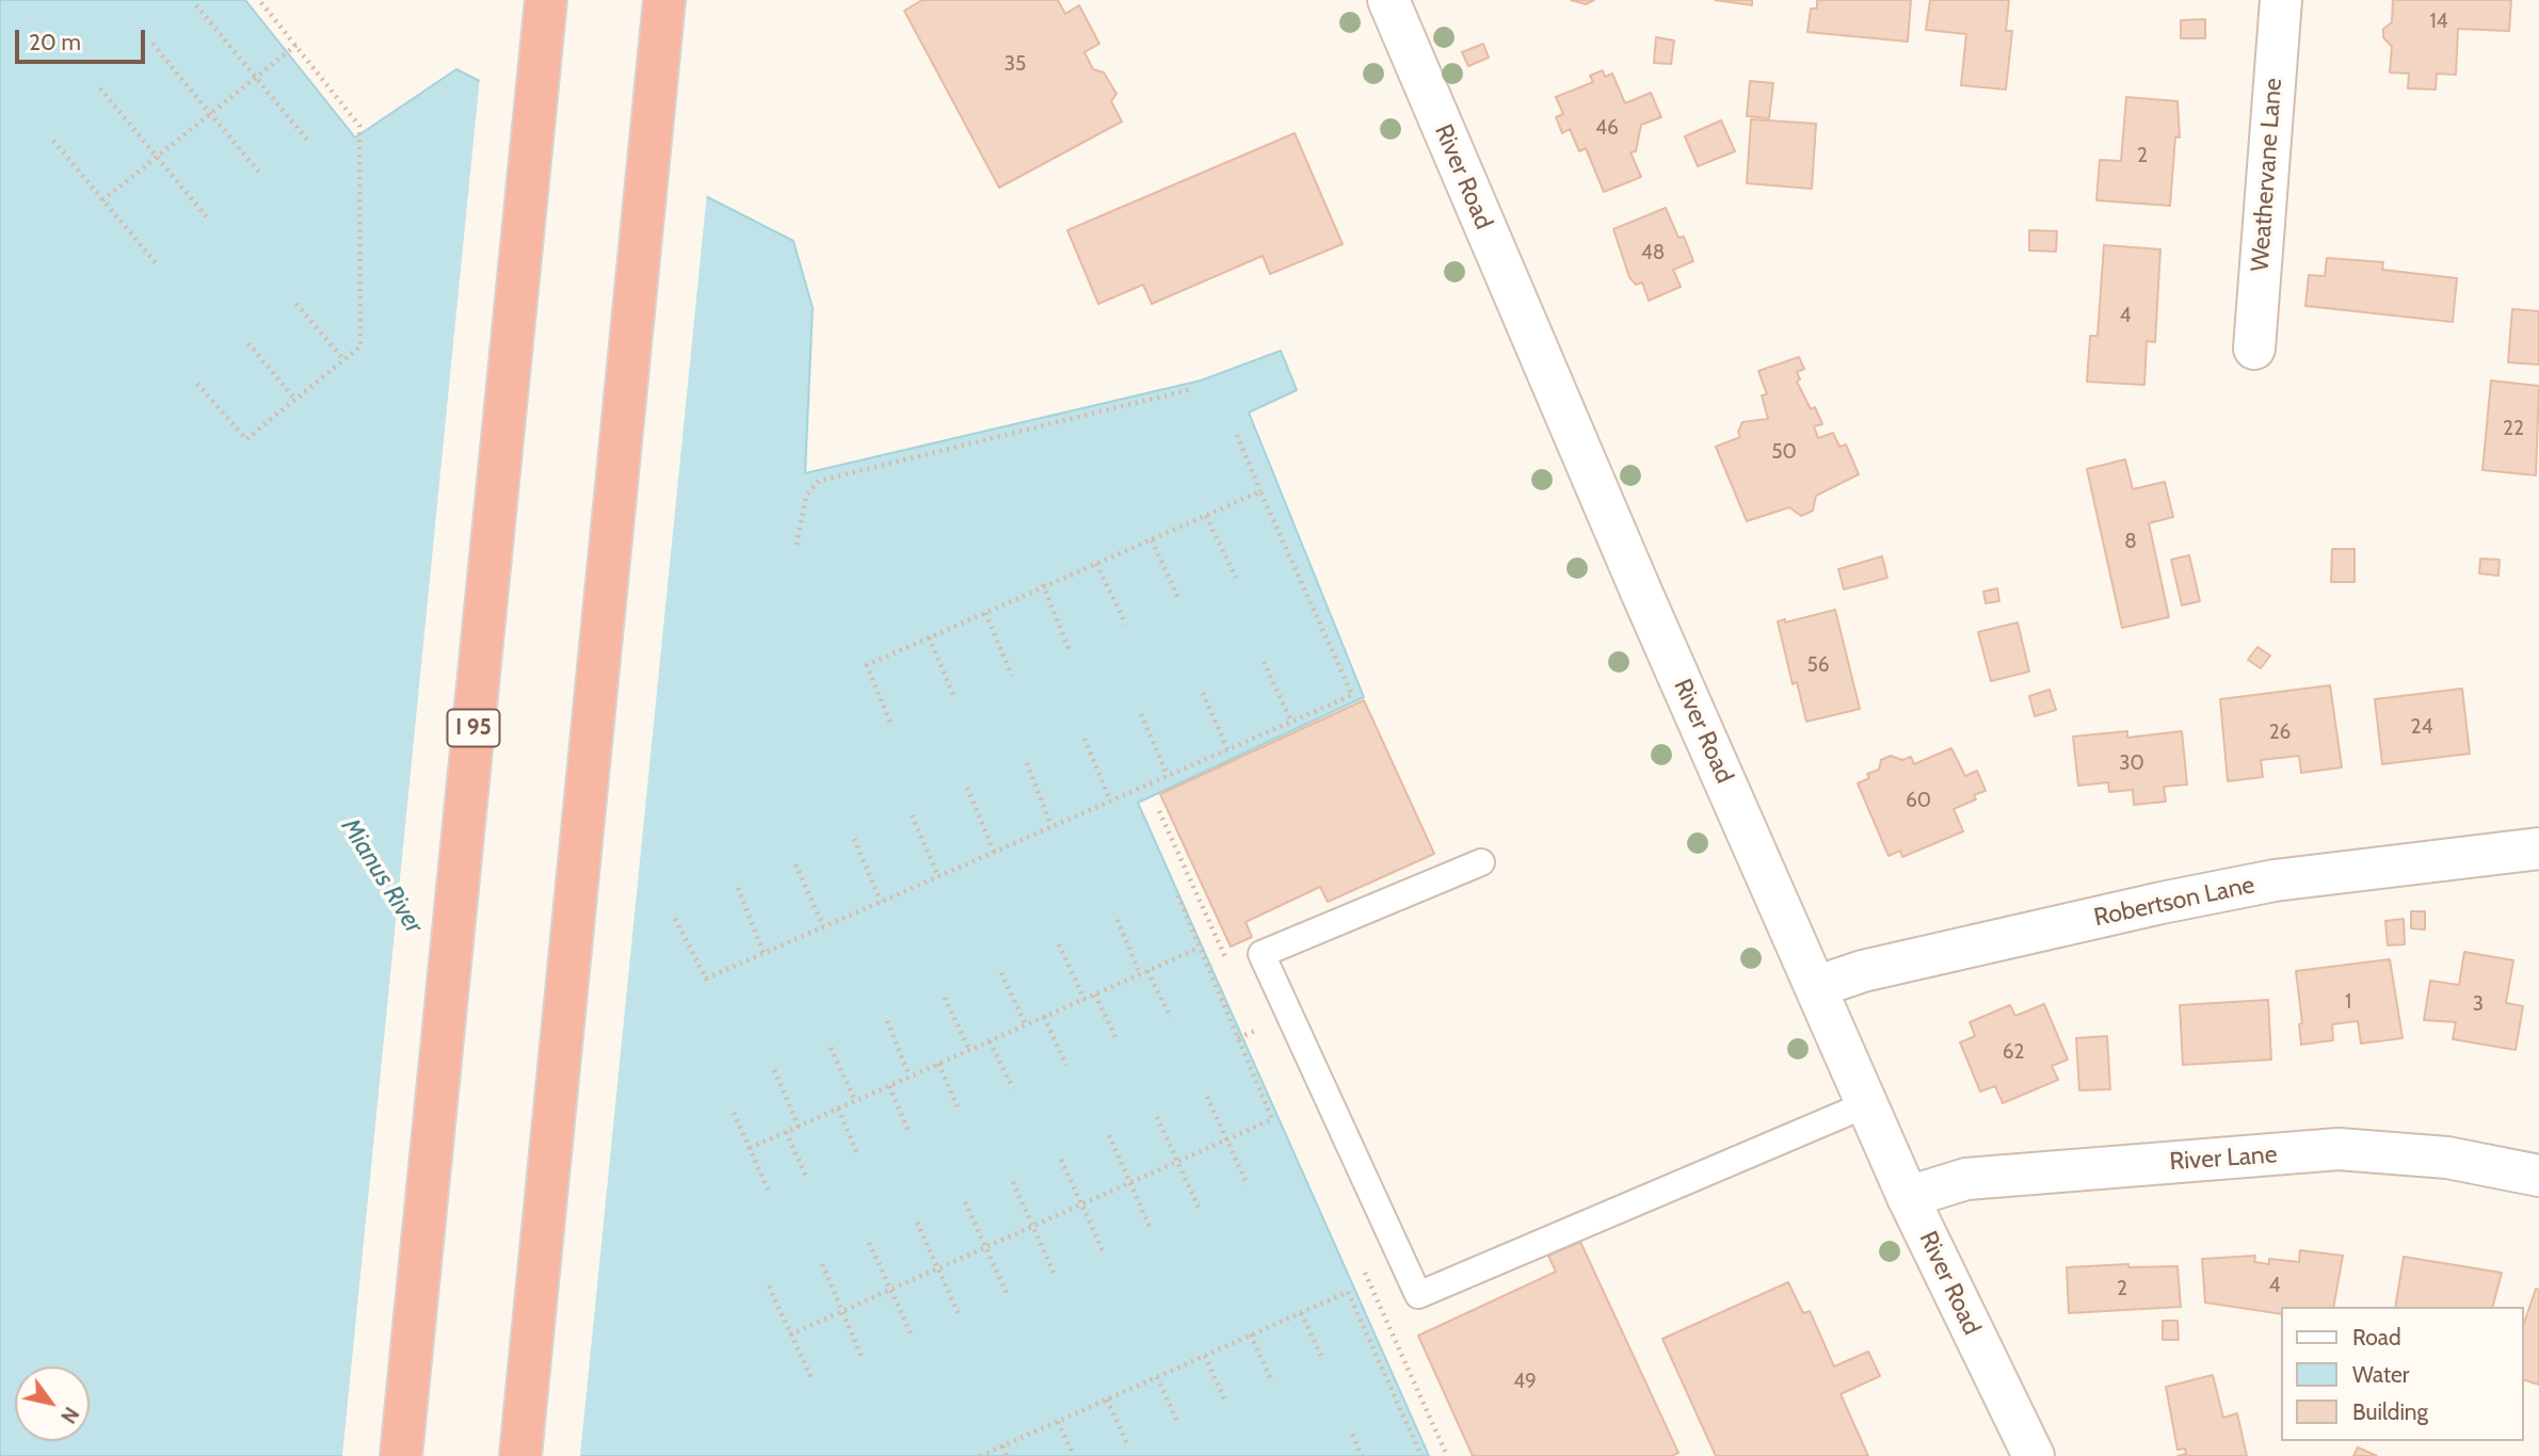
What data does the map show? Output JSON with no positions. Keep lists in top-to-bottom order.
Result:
{
  "streets": {
    "highway": ["I 95"],
    "street": [
      "Weathervane Lane",
      "River Road",
      "Robertson Lane",
      "River Lane"
    ]
  },
  "crossings": [
    ["River Road", "Robertson Lane"],
    ["River Road", "River Lane"]
  ],
  "water": ["Mianus River"],
  "house_numbers": [
    "14",
    "35",
    "46",
    "2",
    "48",
    "4",
    "22",
    "50",
    "8",
    "56",
    "24",
    "26",
    "30",
    "60",
    "1",
    "3",
    "62",
    "4",
    "2",
    "49"
  ],
  "legend": ["Road", "Water", "Building"],
  "scale_bar": "20 m",
  "north": "bottom right"
}
